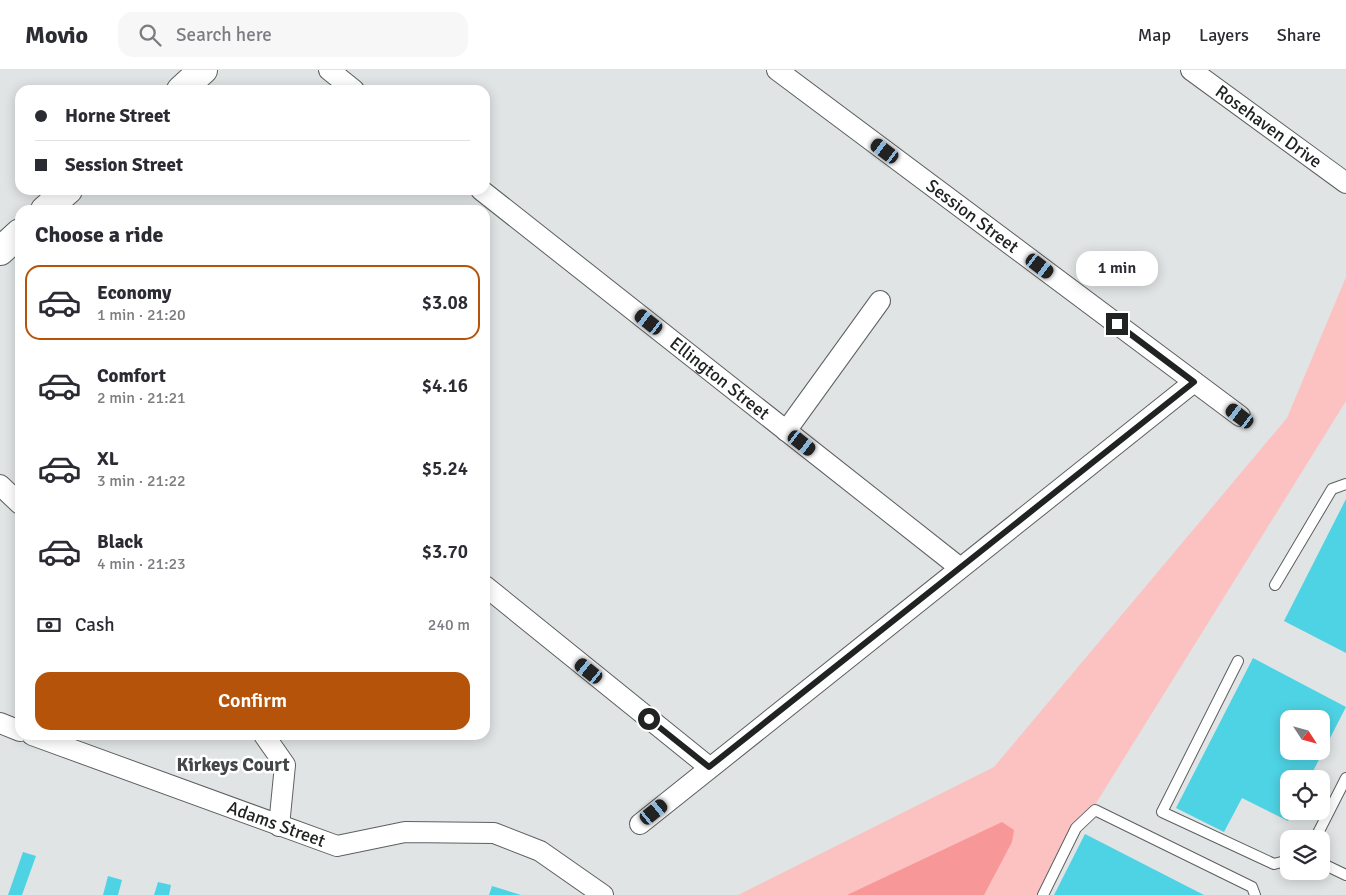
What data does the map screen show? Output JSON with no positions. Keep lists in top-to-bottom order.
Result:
{
  "streets": {
    "street": [
      "Rosehaven Drive",
      "Session Street",
      "Ellington Street",
      "Adams Street"
    ]
  },
  "districts": ["Kirkeys Court"],
  "north": "bottom right",
  "page": {
    "header": "Movio",
    "search": "Search here",
    "nav": ["Map", "Layers", "Share"],
    "banner": ["Horne Street", "Session Street"],
    "heading": "Choose a ride",
    "bubble": "1 min",
    "list": [
      {
        "name": "Economy",
        "note": "1 min · 21:20",
        "value": "$3.08"
      },
      {
        "name": "Comfort",
        "note": "2 min · 21:21",
        "value": "$4.16"
      },
      {
        "name": "XL",
        "note": "3 min · 21:22",
        "value": "$5.24"
      },
      {
        "name": "Black",
        "note": "4 min · 21:23",
        "value": "$3.70"
      }
    ],
    "pay": ["Cash", "240 m"],
    "buttons": "Confirm"
  }
}
